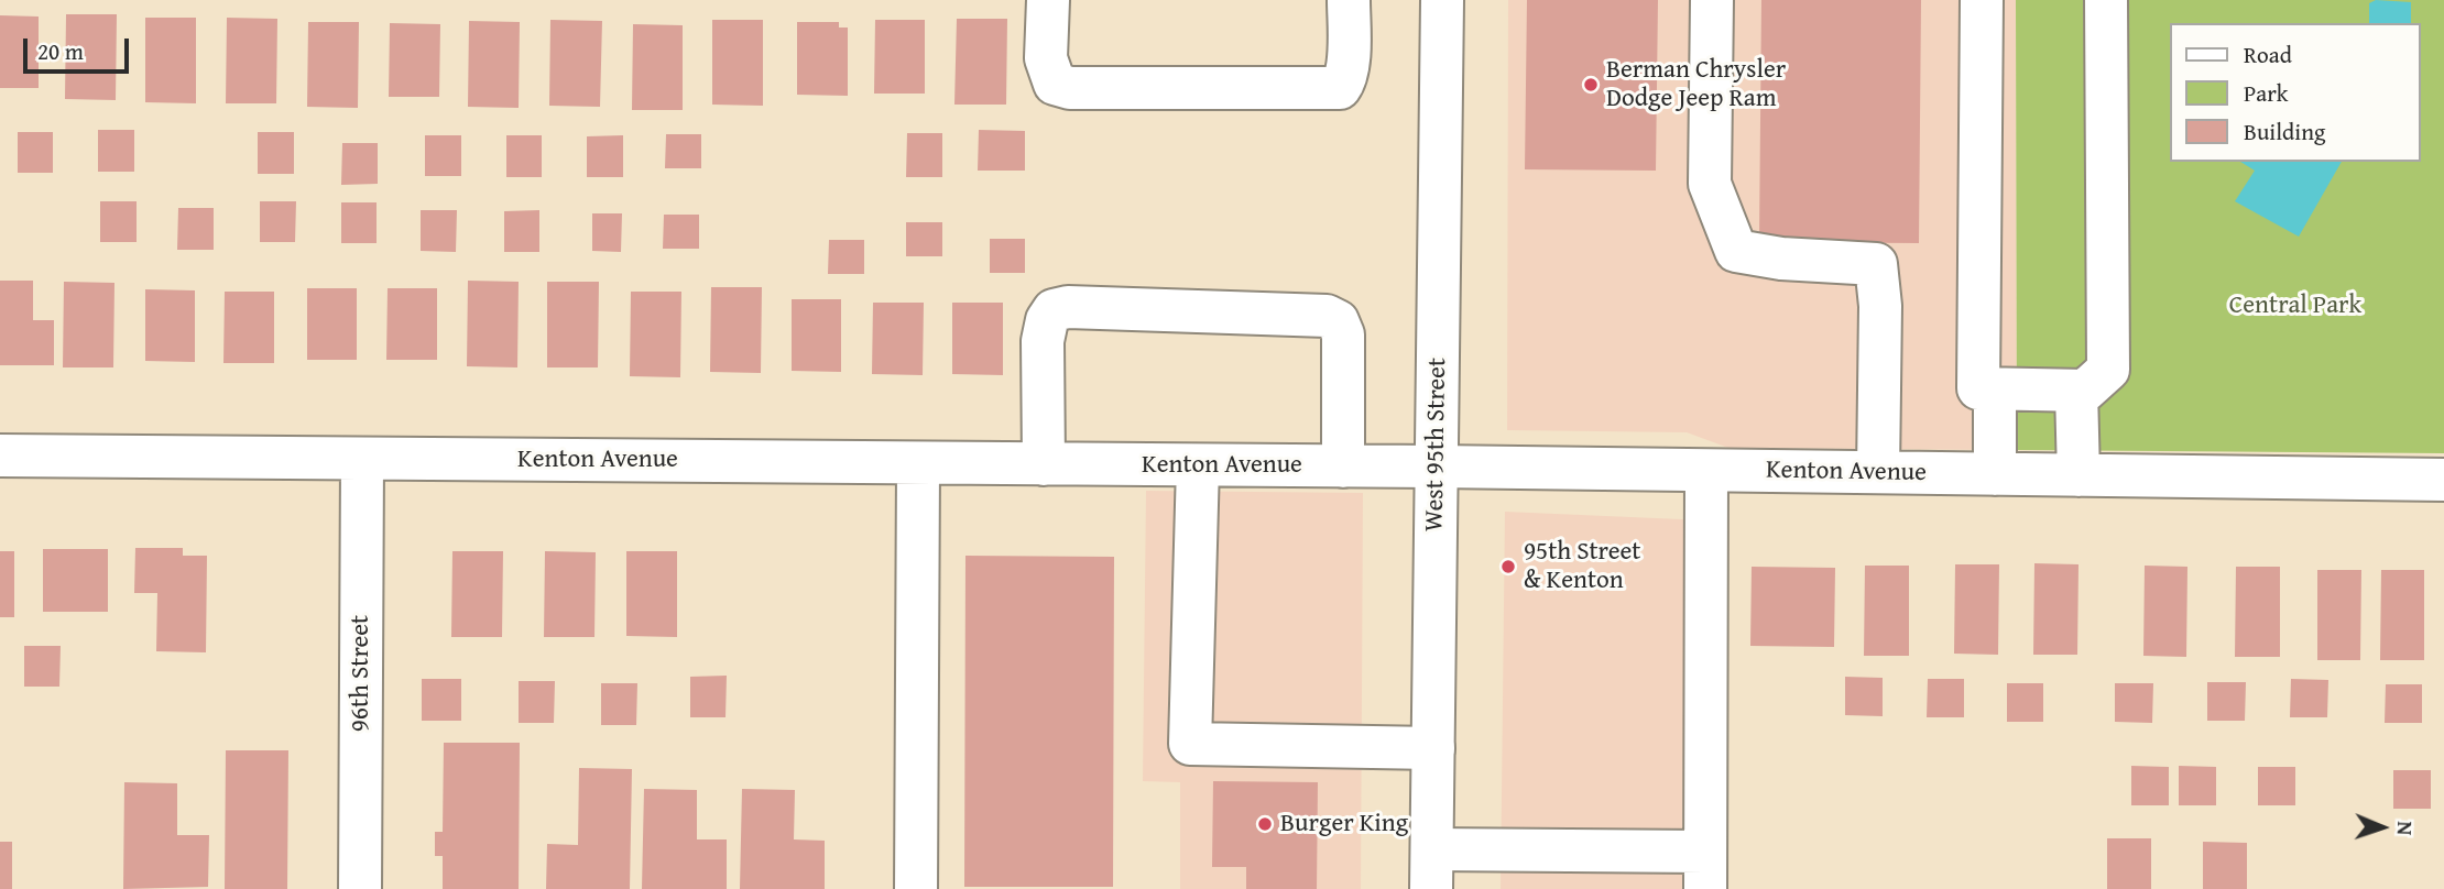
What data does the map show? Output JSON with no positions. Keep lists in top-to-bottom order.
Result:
{
  "streets": {
    "street": ["West 95th Street", "Kenton Avenue", "96th Street"]
  },
  "crossings": [
    ["West 95th Street", "Kenton Avenue"],
    ["Kenton Avenue", "96th Street"]
  ],
  "parks": ["Central Park"],
  "places": ["Berman Chrysler Dodge Jeep Ram", "95th Street & Kenton", "Burger King"],
  "legend": ["Road", "Park", "Building"],
  "scale_bar": "20 m",
  "north": "right"
}
